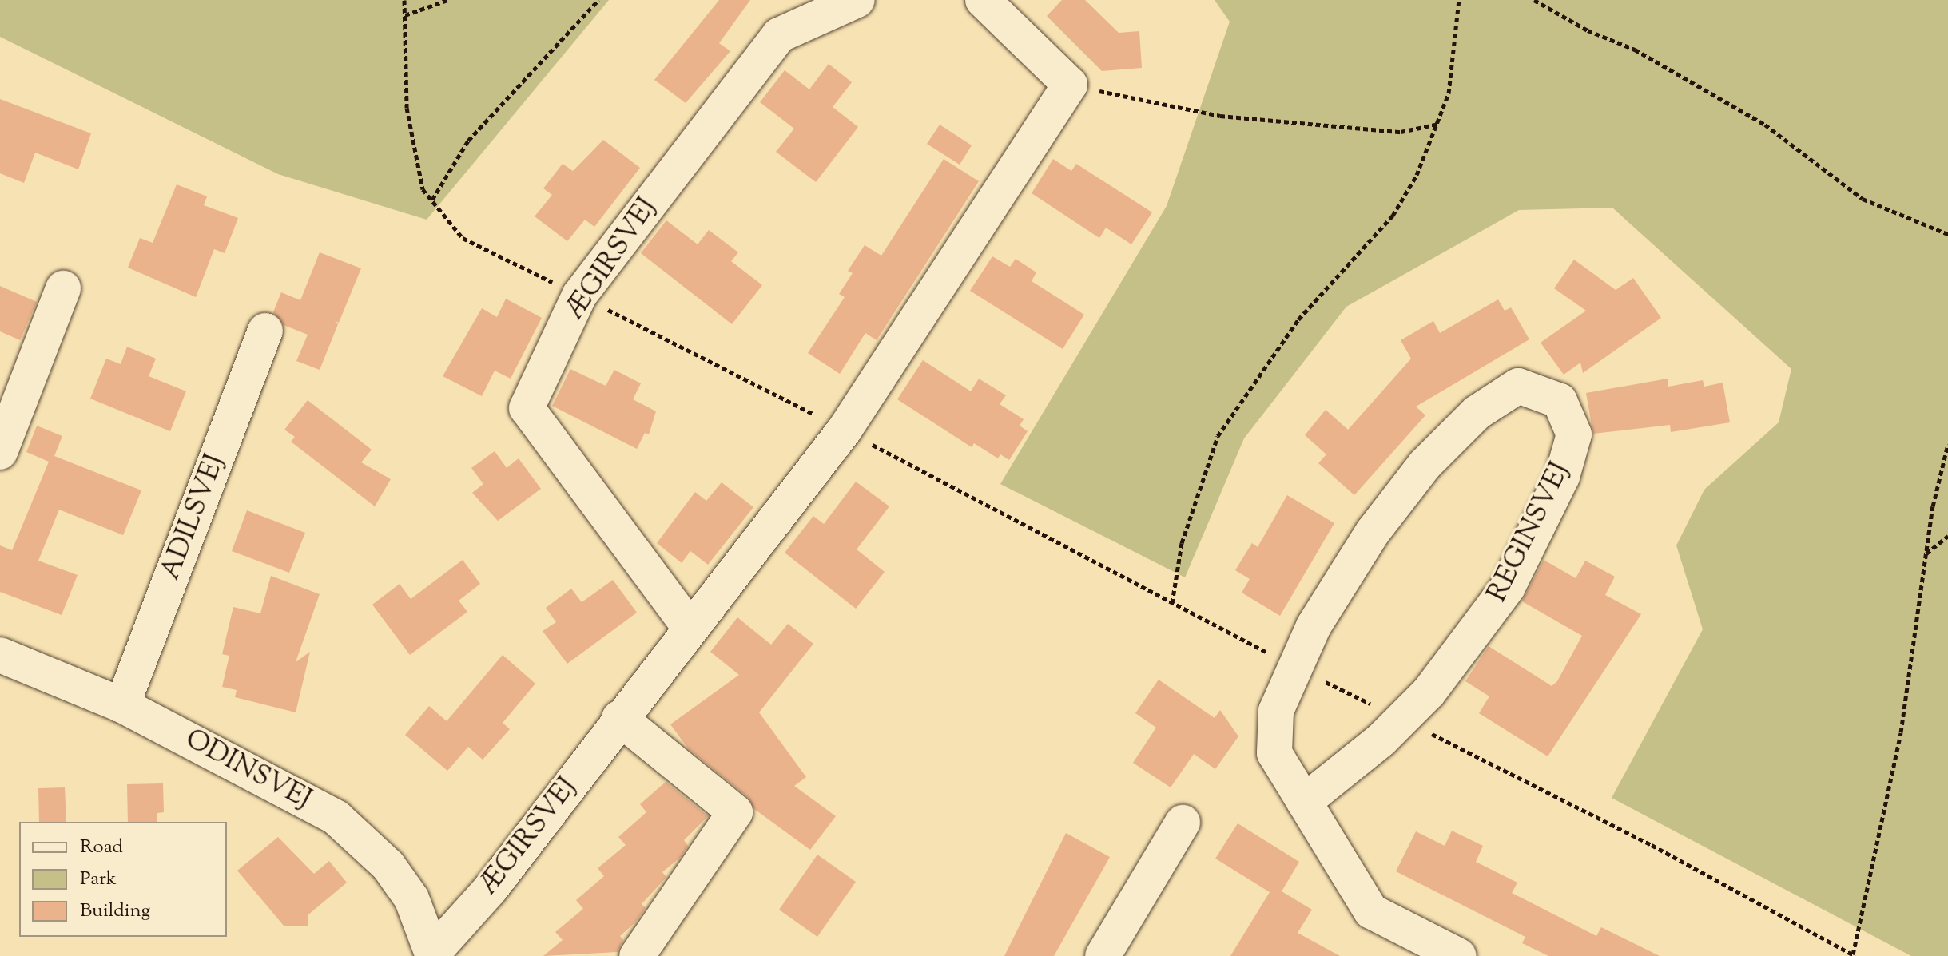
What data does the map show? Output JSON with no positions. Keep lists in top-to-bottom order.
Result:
{
  "streets": {
    "street": [
      "ÆGIRSVEJ",
      "ADILSVEJ",
      "REGINSVEJ",
      "ODINSVEJ"
    ]
  },
  "crossings": [
    ["ÆGIRSVEJ", "ODINSVEJ"],
    ["ADILSVEJ", "ODINSVEJ"]
  ],
  "legend": ["Road", "Park", "Building"]
}
